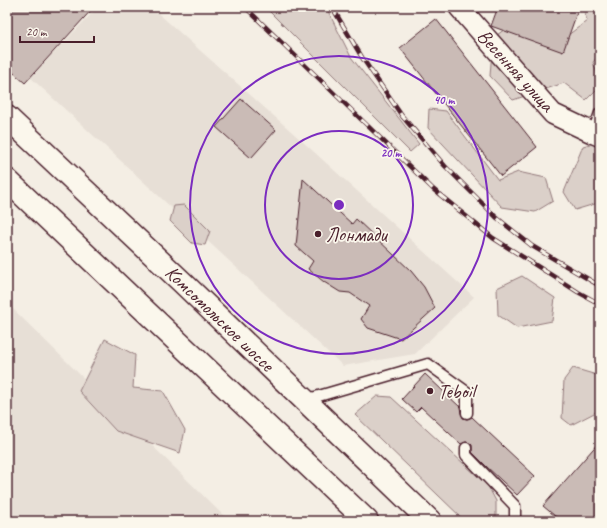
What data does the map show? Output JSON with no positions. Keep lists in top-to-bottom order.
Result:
{
  "streets": {
    "main road": ["Комсомольское шоссе"],
    "street": ["Весенняя улица"]
  },
  "places": ["Лонмади", "Teboil"],
  "scale_bar": "20 m",
  "rings": ["40 m", "20 m"]
}
